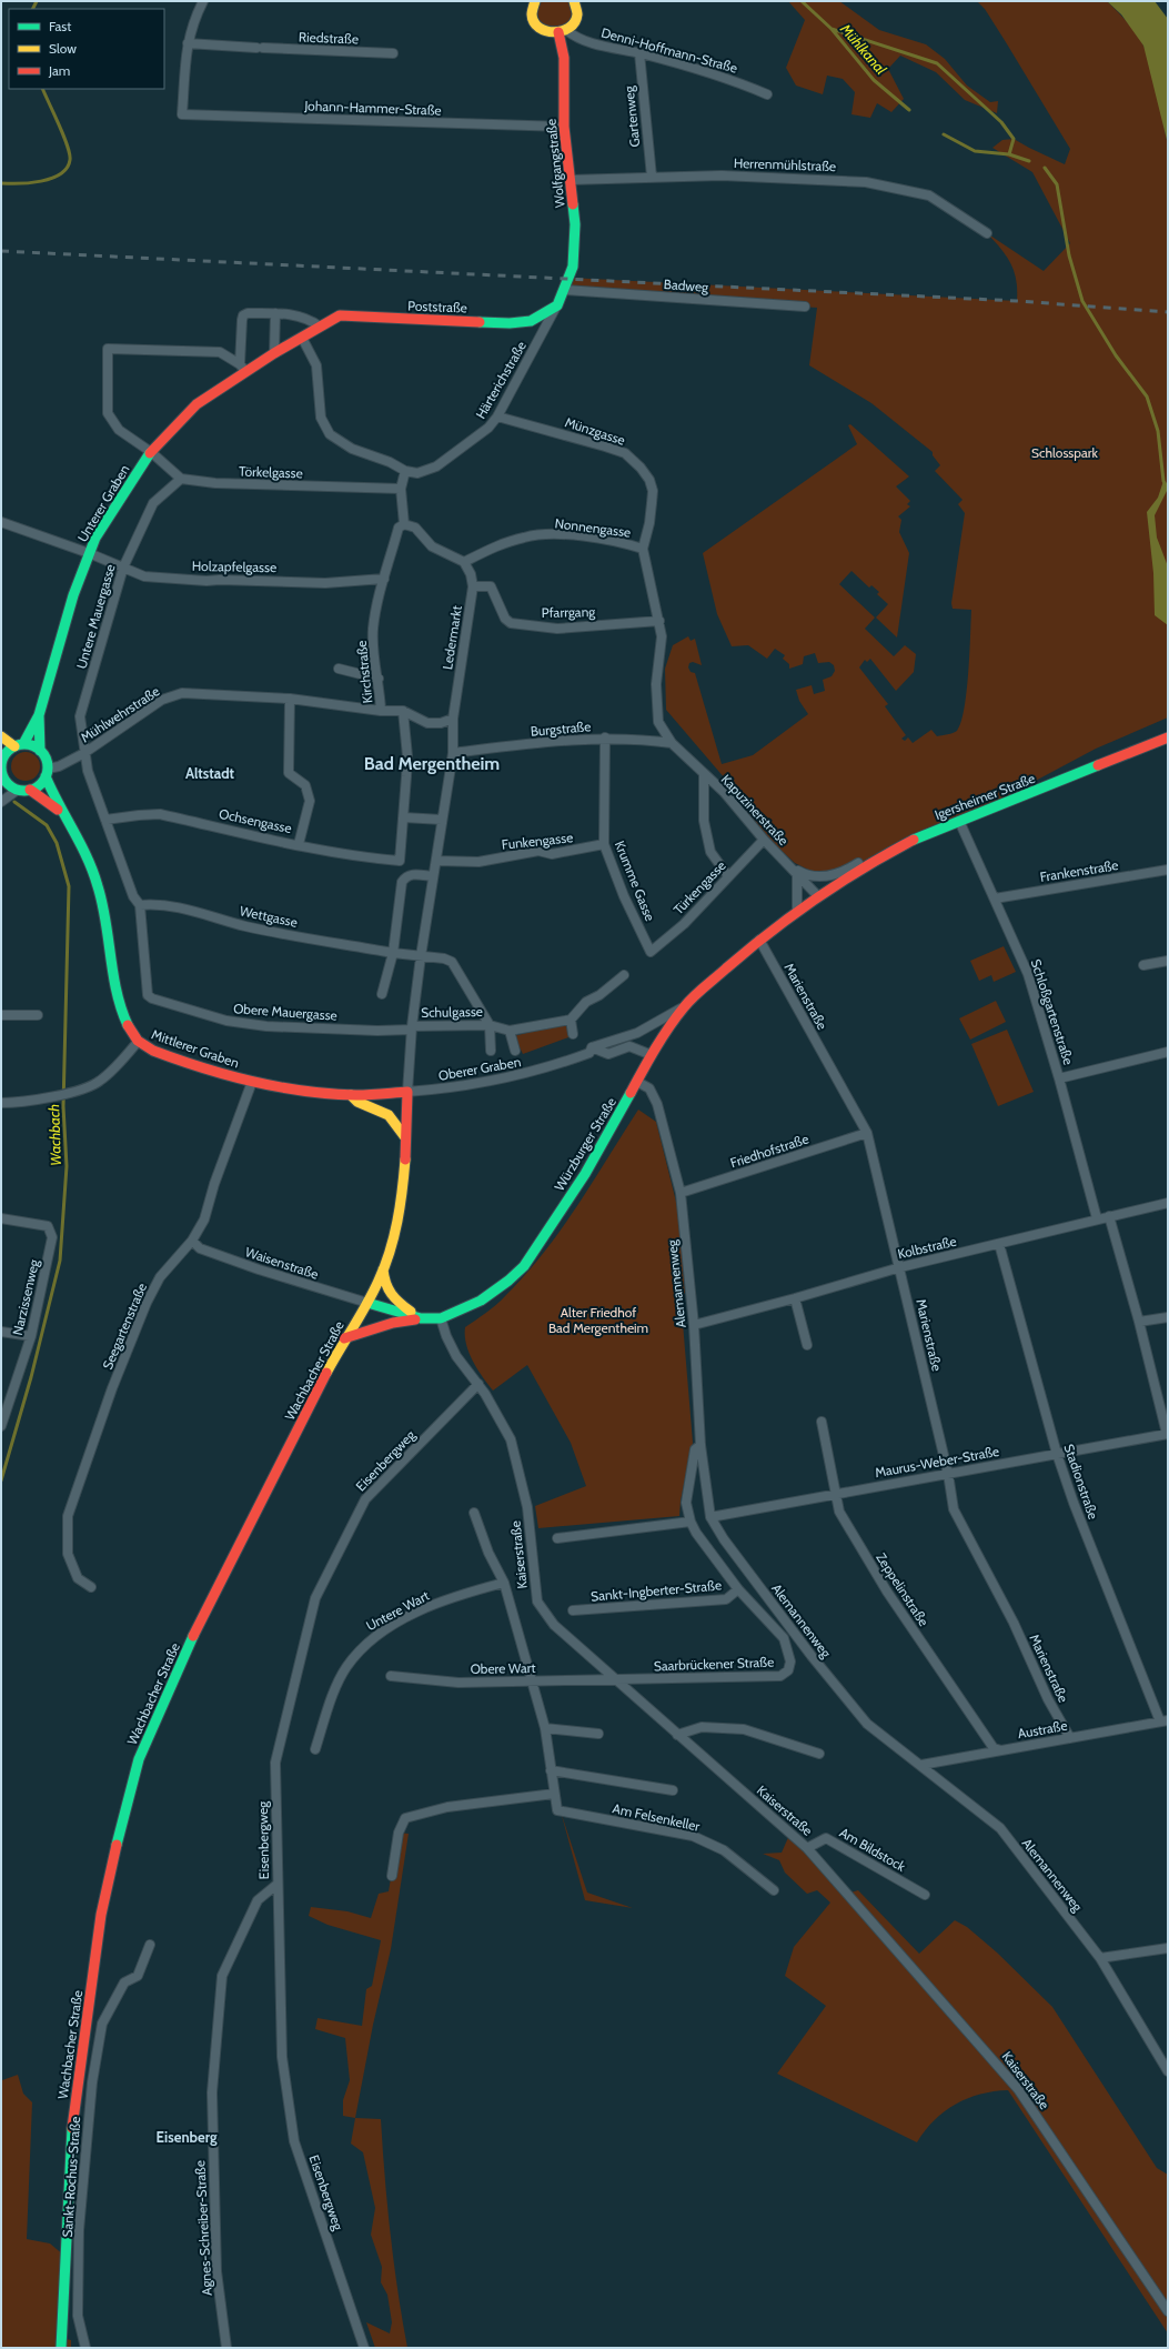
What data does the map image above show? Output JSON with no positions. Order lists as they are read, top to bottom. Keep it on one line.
{"streets":{"street":["Riedstraße","Denni-Hoffmann-Straße","Johann-Hammer-Straße","Gartenweg","Wolfgangstraße","Herrenmühlstraße","Badweg","Poststraße","Härterichstraße","Münzgasse","Törkelgasse","Unterer Graben","Nonnengasse","Holzapfelgasse","Pfarrgang","Untere Mauergasse","Ledermarkt","Kirchstraße","Mühlwehrstraße","Burgstraße","Igersheimer Straße","Kapuzinerstraße","Ochsengasse","Funkengasse","Frankenstraße","Krumme Gasse","Türkengasse","Wettgasse","Marienstraße","Obere Mauergasse","Schulgasse","Schloßgartenstraße","Mittlerer Graben","Oberer Graben","Würzburger Straße","Friedhofstraße","Kolbstraße","Waisenstraße","Alemannenweg","Narzissenweg","Seegartenstraße","Wachbacher Straße","Eisenbergweg","Maurus-Weber-Straße","Stadionstraße","Kaiserstraße","Zeppelinstraße","Sankt-Ingberter-Straße","Untere Wart","Saarbrückener Straße","Obere Wart","Austraße","Am Felsenkeller","Am Bildstock","Sankt-Rochus-Straße","Agnes-Schreiber-Straße"]},"crossings":[["Riedstraße","Johann-Hammer-Straße"],["Denni-Hoffmann-Straße","Gartenweg"],["Denni-Hoffmann-Straße","Wolfgangstraße"],["Johann-Hammer-Straße","Wolfgangstraße"],["Gartenweg","Herrenmühlstraße"],["Wolfgangstraße","Herrenmühlstraße"],["Wolfgangstraße","Badweg"],["Poststraße","Härterichstraße"],["Poststraße","Unterer Graben"],["Härterichstraße","Münzgasse"],["Münzgasse","Nonnengasse"],["Törkelgasse","Untere Mauergasse"],["Unterer Graben","Holzapfelgasse"],["Unterer Graben","Mühlwehrstraße"],["Unterer Graben","Mittlerer Graben"],["Nonnengasse","Ledermarkt"],["Holzapfelgasse","Untere Mauergasse"],["Holzapfelgasse","Kirchstraße"],["Pfarrgang","Ledermarkt"],["Pfarrgang","Kapuzinerstraße"],["Untere Mauergasse","Mühlwehrstraße"],["Untere Mauergasse","Obere Mauergasse"],["Ledermarkt","Mühlwehrstraße"],["Ledermarkt","Burgstraße"],["Ledermarkt","Funkengasse"],["Kirchstraße","Mühlwehrstraße"],["Mühlwehrstraße","Obere Mauergasse"],["Mühlwehrstraße","Mittlerer Graben"],["Burgstraße","Kapuzinerstraße"],["Burgstraße","Krumme Gasse"],["Igersheimer Straße","Kapuzinerstraße"],["Igersheimer Straße","Schloßgartenstraße"],["Igersheimer Straße","Würzburger Straße"],["Kapuzinerstraße","Türkengasse"],["Kapuzinerstraße","Würzburger Straße"],["Ochsengasse","Obere Mauergasse"],["Funkengasse","Krumme Gasse"],["Frankenstraße","Schloßgartenstraße"],["Krumme Gasse","Türkengasse"],["Wettgasse","Obere Mauergasse"],["Wettgasse","Schulgasse"],["Marienstraße","Würzburger Straße"],["Marienstraße","Friedhofstraße"],["Marienstraße","Kolbstraße"],["Marienstraße","Maurus-Weber-Straße"],["Marienstraße","Austraße"],["Obere Mauergasse","Schulgasse"],["Schloßgartenstraße","Kolbstraße"],["Mittlerer Graben","Oberer Graben"],["Mittlerer Graben","Seegartenstraße"],["Mittlerer Graben","Wachbacher Straße"],["Oberer Graben","Würzburger Straße"],["Oberer Graben","Wachbacher Straße"],["Würzburger Straße","Waisenstraße"],["Würzburger Straße","Alemannenweg"],["Würzburger Straße","Wachbacher Straße"],["Würzburger Straße","Kaiserstraße"],["Friedhofstraße","Alemannenweg"],["Kolbstraße","Alemannenweg"],["Kolbstraße","Stadionstraße"],["Waisenstraße","Seegartenstraße"],["Waisenstraße","Wachbacher Straße"],["Alemannenweg","Maurus-Weber-Straße"],["Alemannenweg","Saarbrückener Straße"],["Alemannenweg","Austraße"],["Eisenbergweg","Kaiserstraße"],["Eisenbergweg","Agnes-Schreiber-Straße"],["Maurus-Weber-Straße","Stadionstraße"],["Maurus-Weber-Straße","Zeppelinstraße"],["Stadionstraße","Austraße"],["Kaiserstraße","Saarbrückener Straße"],["Kaiserstraße","Obere Wart"],["Kaiserstraße","Am Bildstock"],["Zeppelinstraße","Austraße"],["Sankt-Ingberter-Straße","Saarbrückener Straße"],["Saarbrückener Straße","Obere Wart"],["Obere Wart","Am Felsenkeller"]],"districts":["Bad Mergentheim","Altstadt","Eisenberg"],"water":["Mühlkanal","Wachbach"],"parks":["Schlosspark","Alter Friedhof Bad Mergentheim"],"legend":["Fast","Slow","Jam"]}
